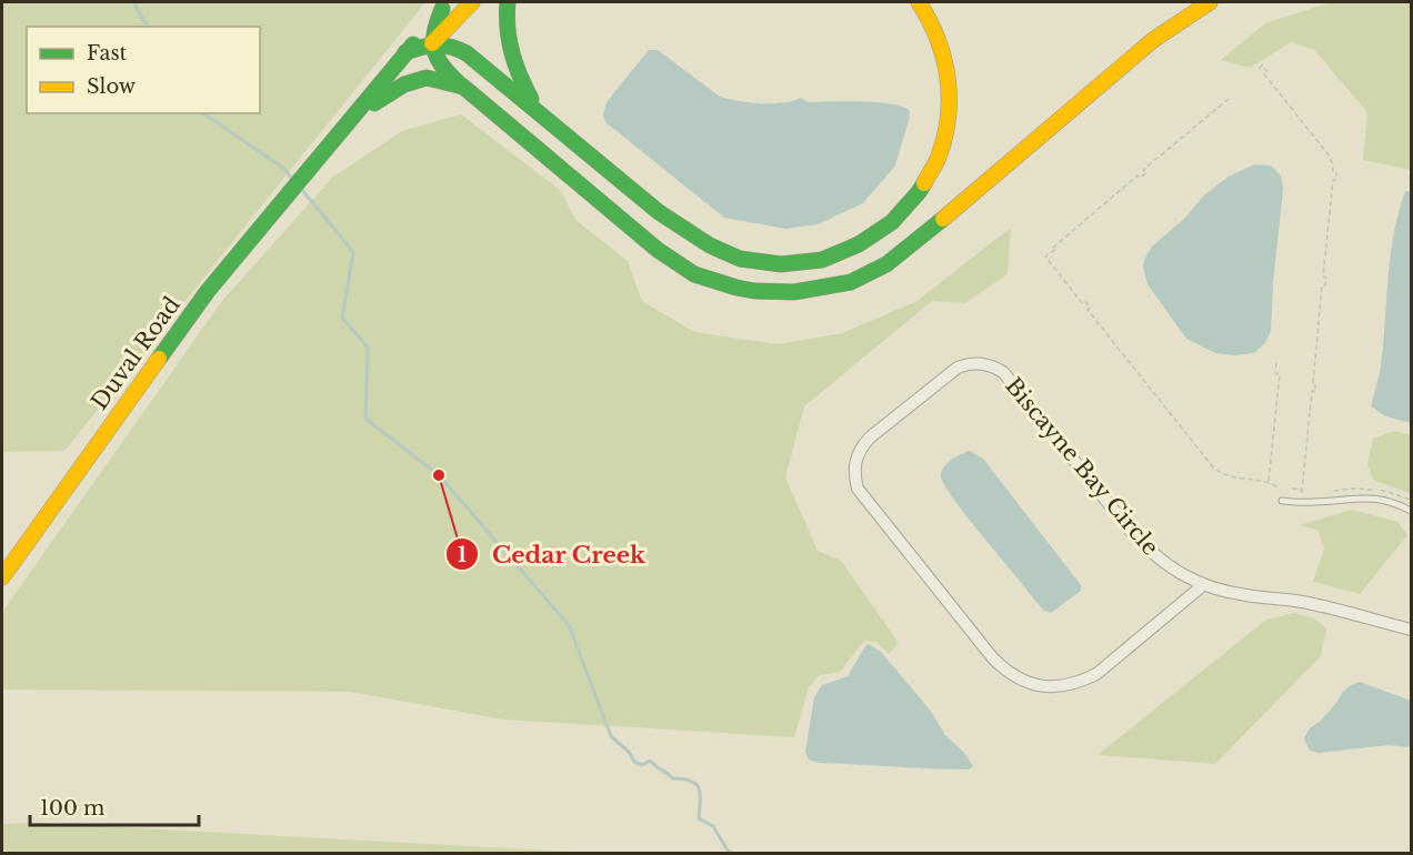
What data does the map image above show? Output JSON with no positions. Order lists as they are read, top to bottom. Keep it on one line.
{"streets":{"main road":["Duval Road"],"street":["Biscayne Bay Circle"]},"places":["Cedar Creek"],"legend":["Fast","Slow"],"scale_bar":"100 m"}
